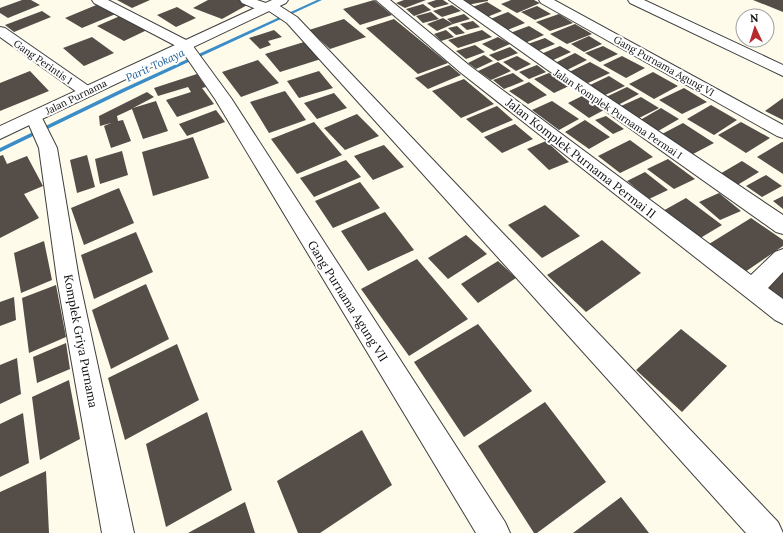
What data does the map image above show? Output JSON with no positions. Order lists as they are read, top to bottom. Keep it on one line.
{"streets":{"street":["Gang Perintis 1","Gang Purnama Agung VI","Jalan Purnama","Jalan Komplek Purnama Permai I","Jalan Komplek Purnama Permai II","Gang Purnama Agung VII","Komplek Griya Purnama"]},"crossings":[["Gang Perintis 1","Jalan Purnama"],["Jalan Purnama","Gang Purnama Agung VII"],["Jalan Purnama","Komplek Griya Purnama"]],"water":["Parit Tokaya"],"north":"top"}
